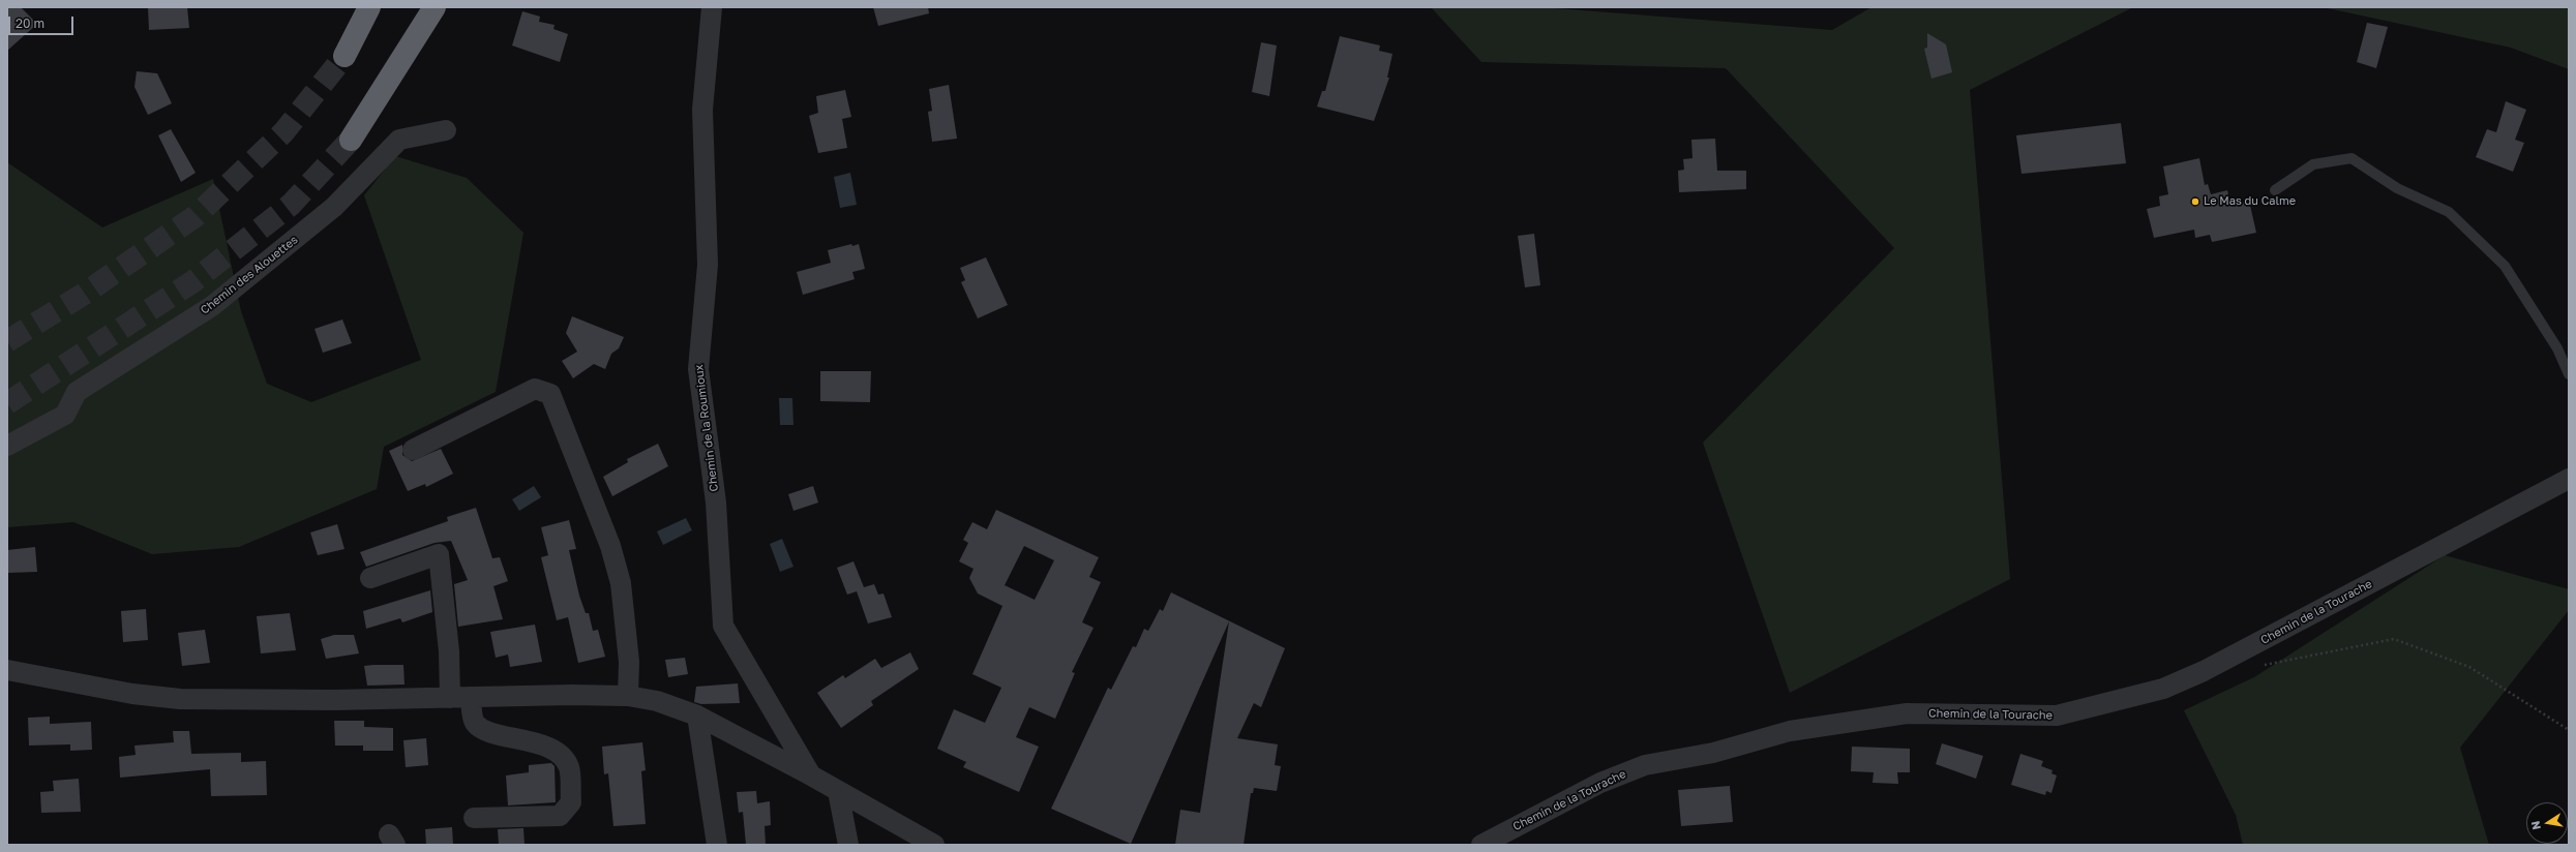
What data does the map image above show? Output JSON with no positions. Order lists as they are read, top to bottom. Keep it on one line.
{"streets":{"street":["Chemin des Alouettes","Chemin de la Roumioux","Chemin de la Tourache"]},"places":["Le Mas du Calme"],"scale_bar":"20 m","north":"left"}
